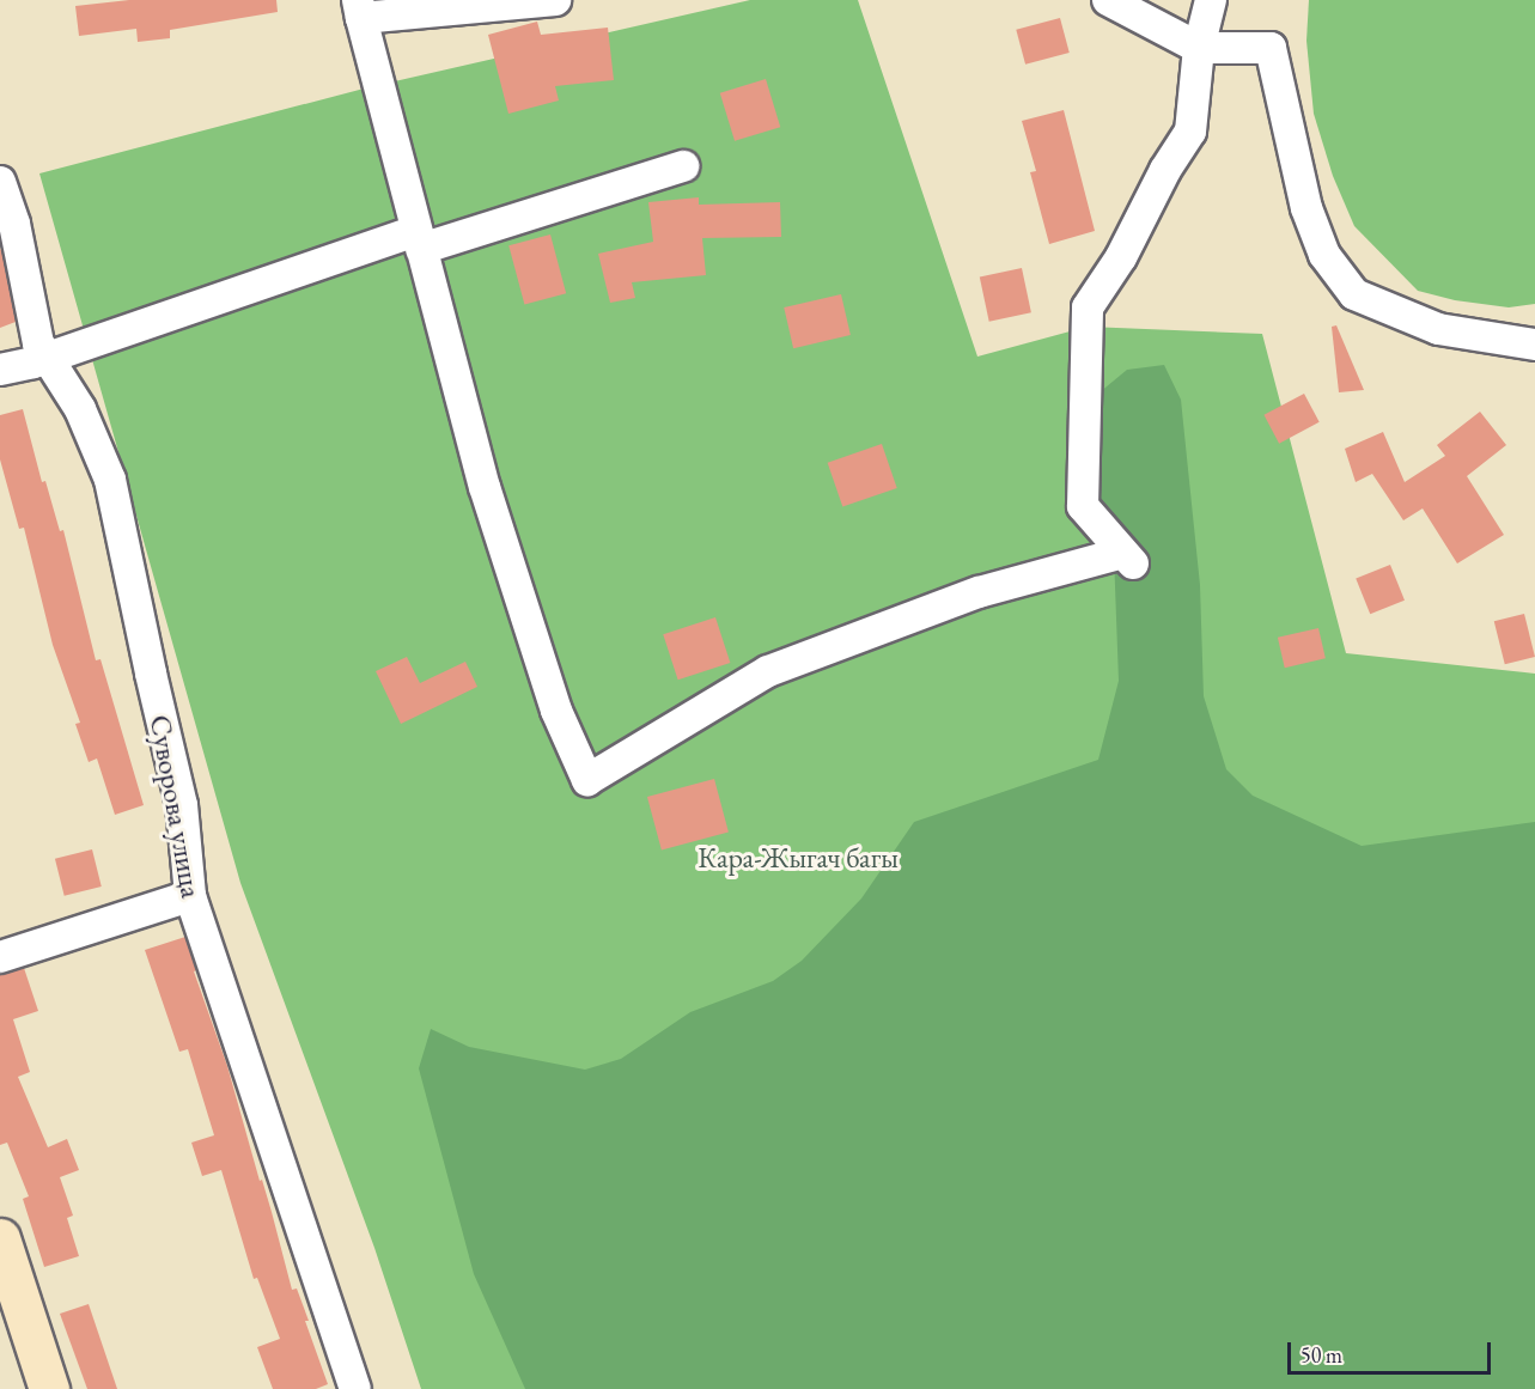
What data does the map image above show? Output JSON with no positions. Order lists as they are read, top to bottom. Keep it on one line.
{"streets":{"street":["Суворова улица"]},"parks":["Кара-Жыгач багы"],"scale_bar":"50 m"}
